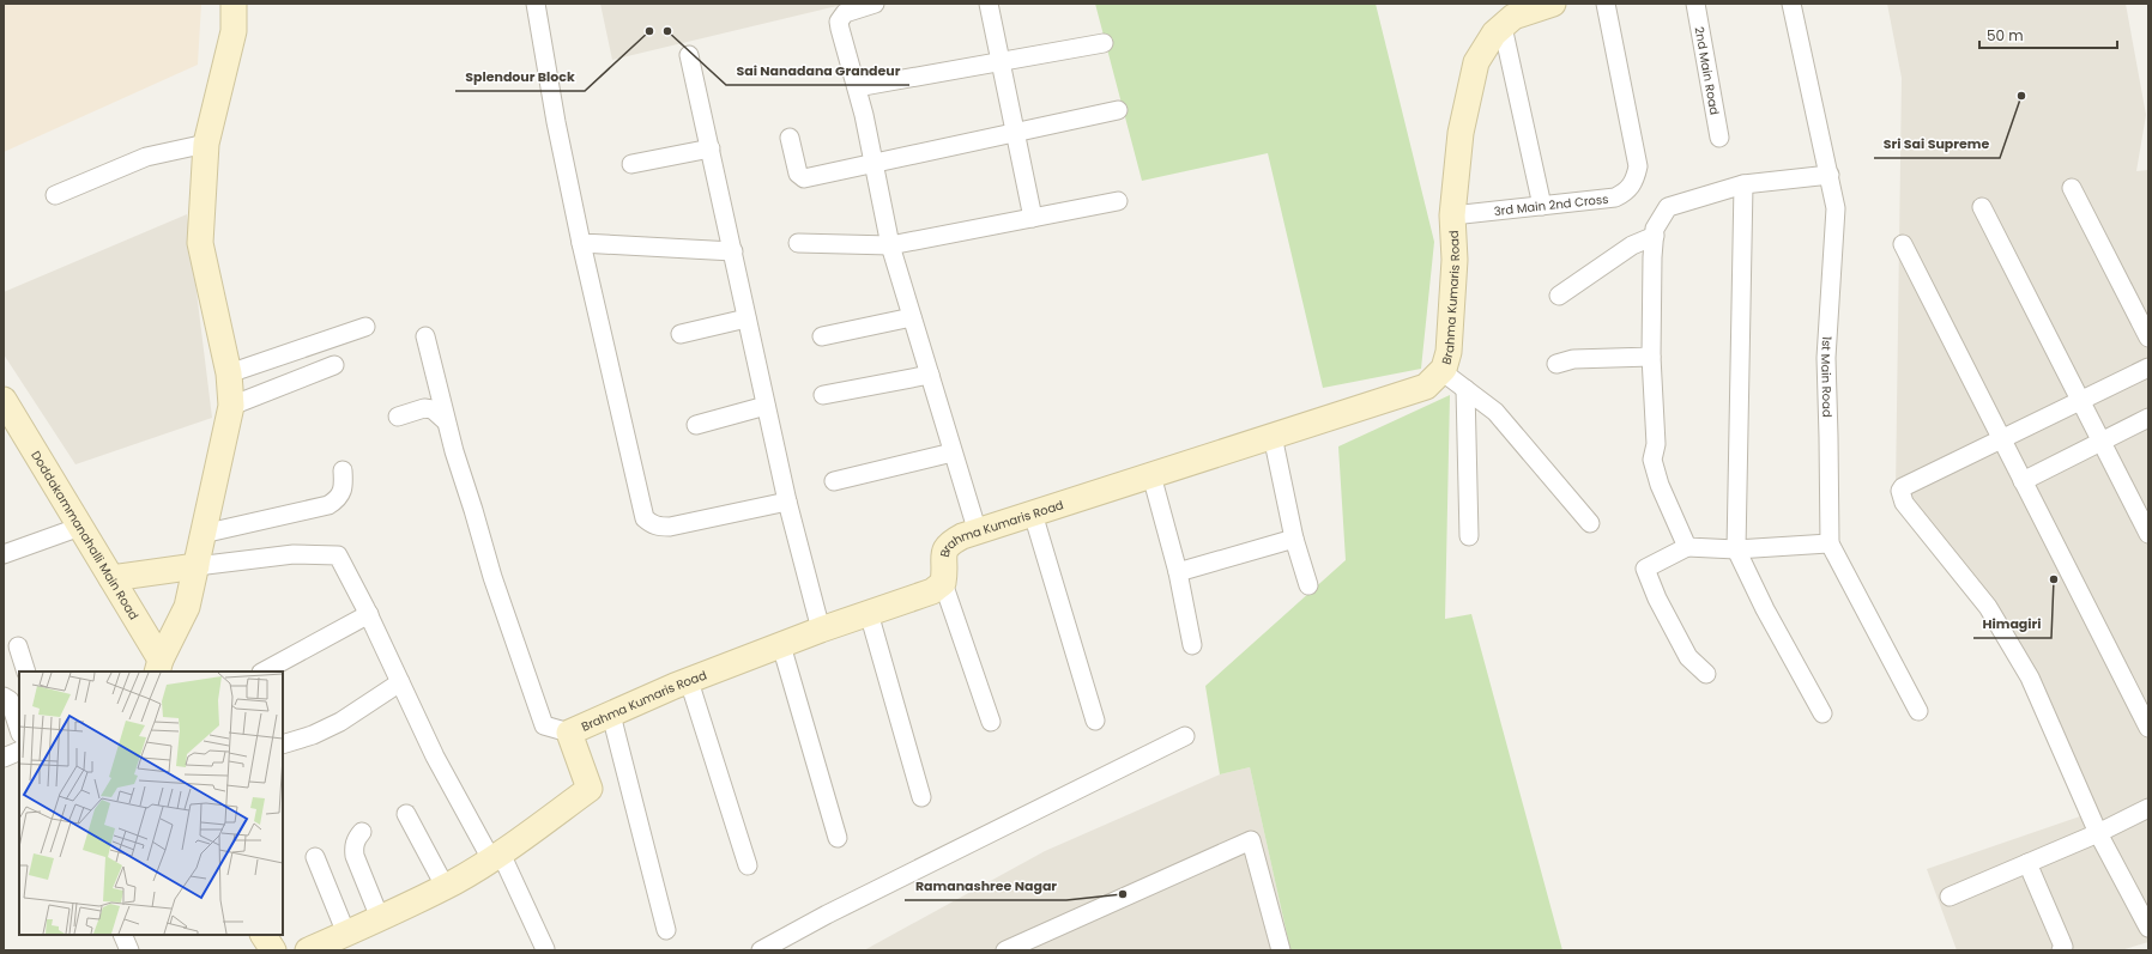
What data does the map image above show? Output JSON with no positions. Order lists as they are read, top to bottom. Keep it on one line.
{"streets":{"street":["2nd Main Road","3rd Main 2nd Cross","Brahma Kumaris Road","1st Main Road","Doddakammanahalli Main Road"]},"crossings":[["3rd Main 2nd Cross","Brahma Kumaris Road"]],"places":["Splendour Block","Sai Nanadana Grandeur","Sri Sai Supreme","Himagiri","Ramanashree Nagar"],"scale_bar":"50 m"}
